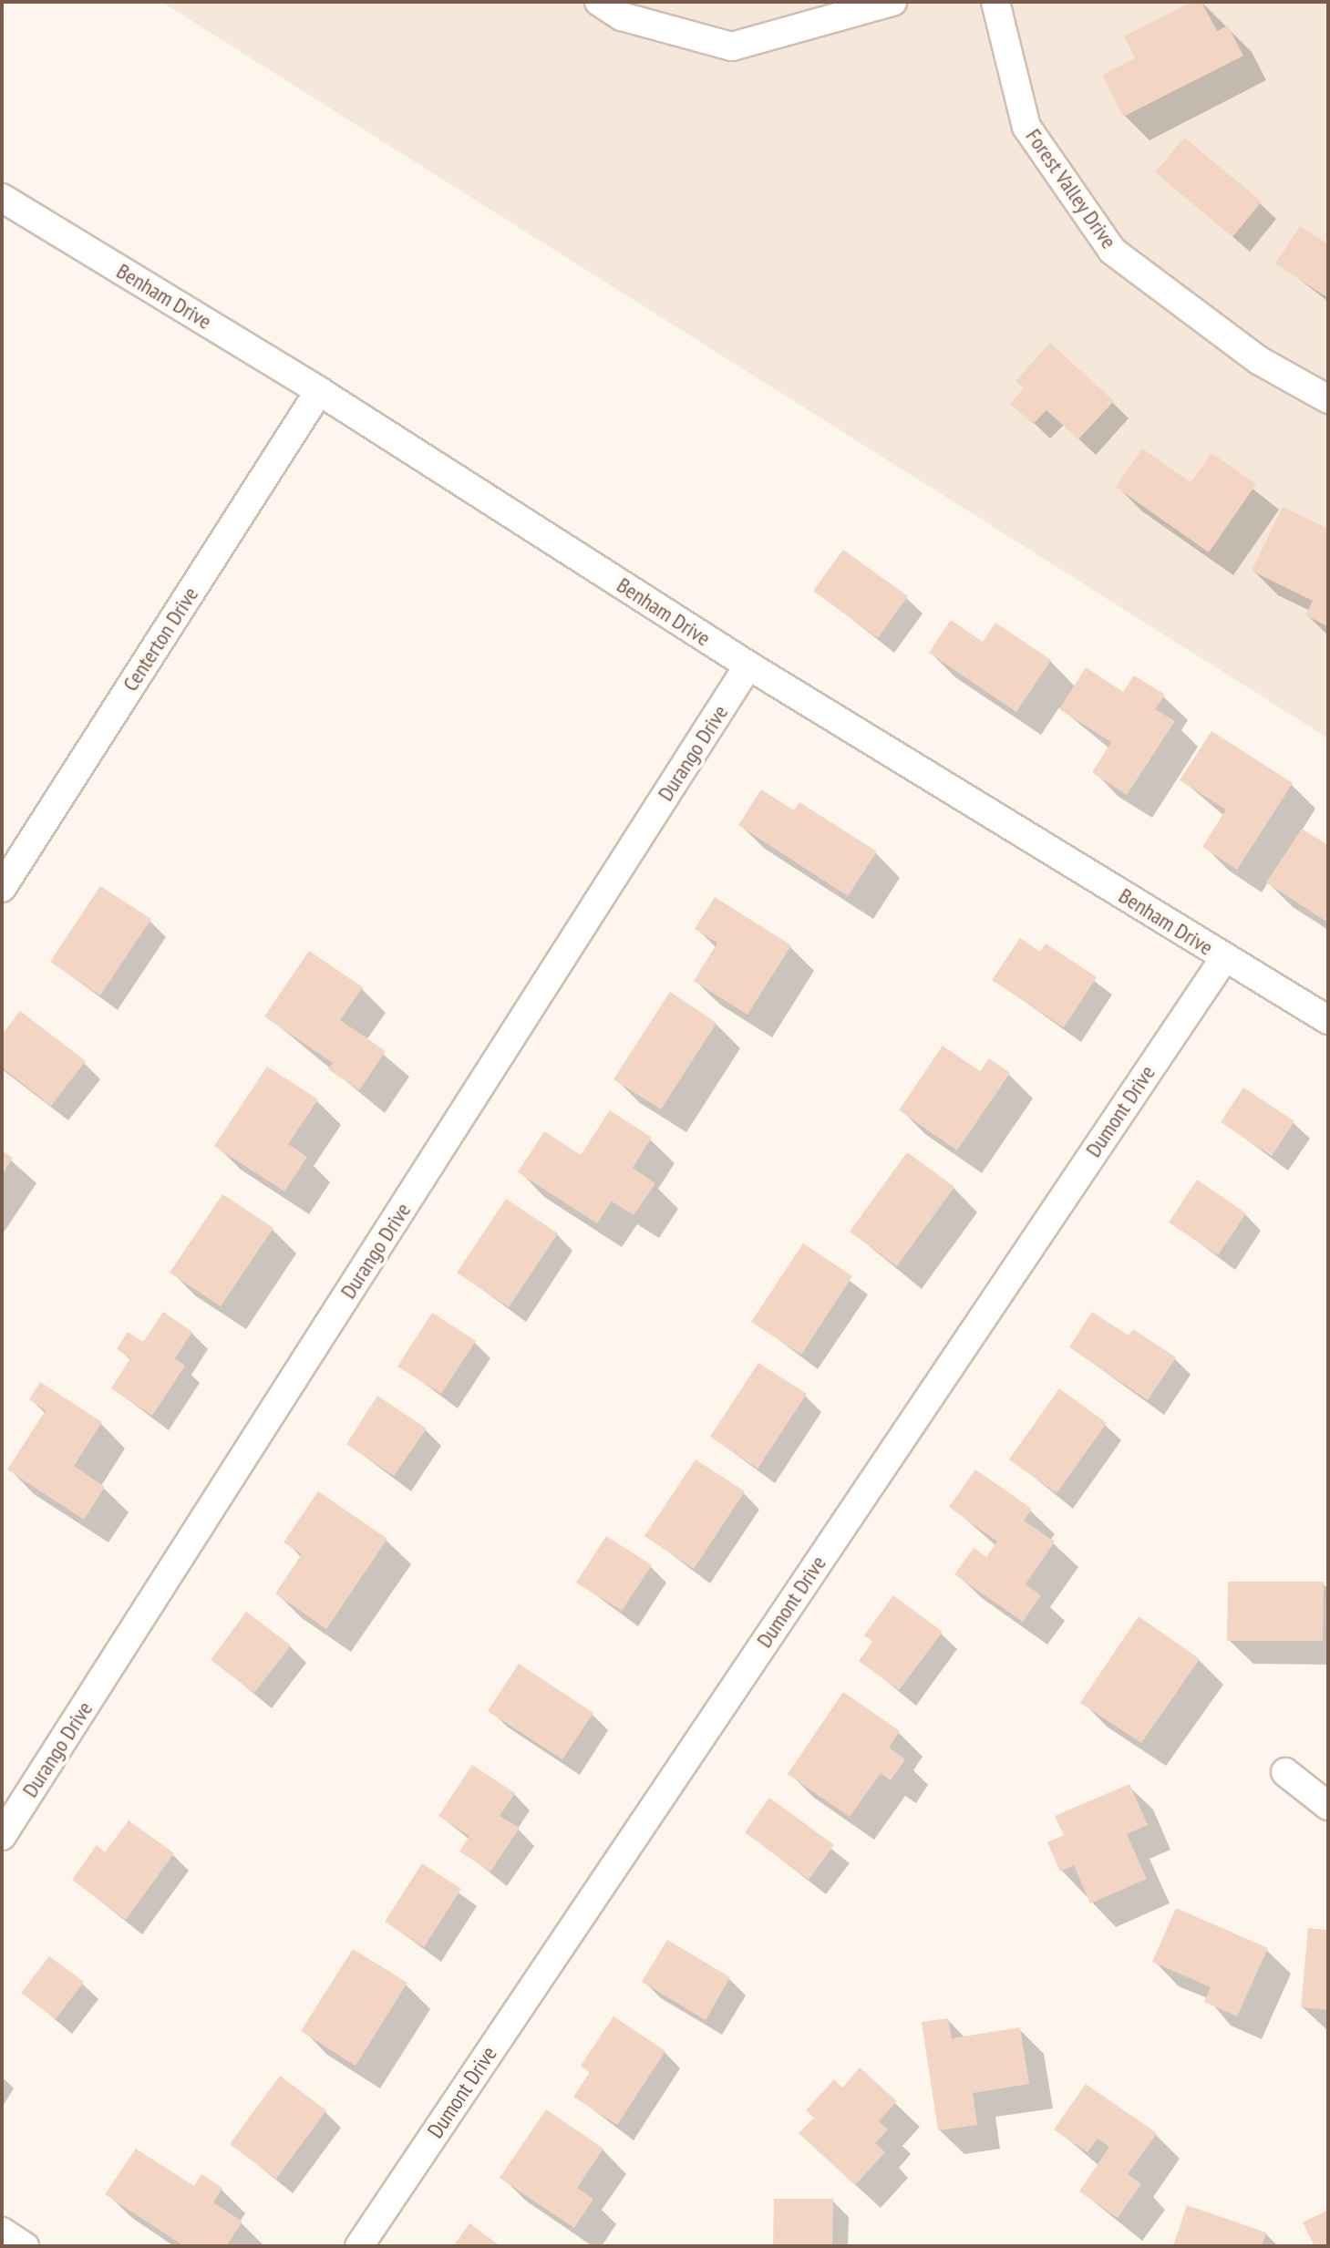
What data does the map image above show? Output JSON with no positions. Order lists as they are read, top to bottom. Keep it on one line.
{"streets":{"street":["Forest Valley Drive","Benham Drive","Centerton Drive","Durango Drive","Dumont Drive"]},"crossings":[["Benham Drive","Centerton Drive"],["Benham Drive","Durango Drive"],["Benham Drive","Dumont Drive"]]}
